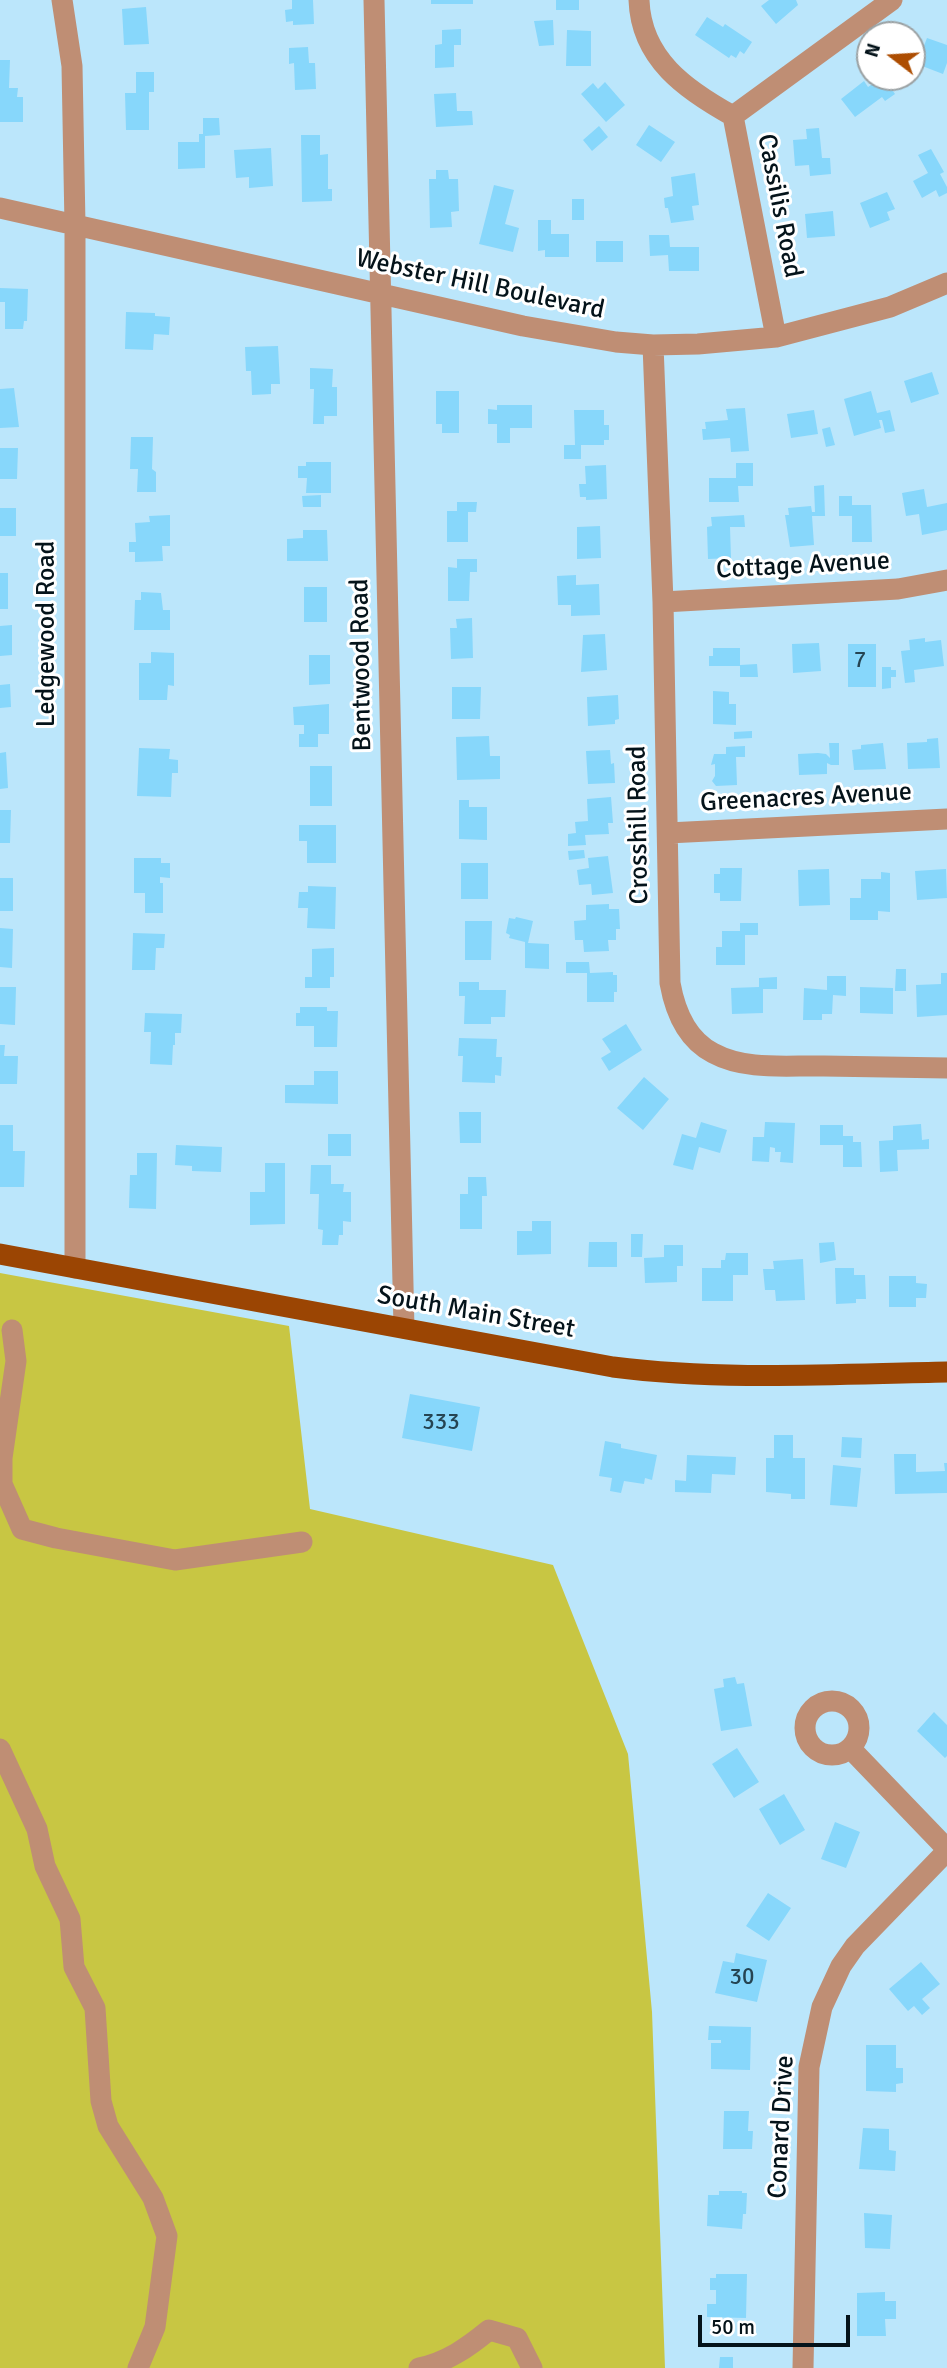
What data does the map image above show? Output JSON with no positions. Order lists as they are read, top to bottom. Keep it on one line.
{"streets":{"main road":["South Main Street"],"street":["Cassilis Road","Webster Hill Boulevard","Cottage Avenue","Ledgewood Road","Bentwood Road","Greenacres Avenue","Crosshill Road","Conard Drive"]},"crossings":[["Cassilis Road","Webster Hill Boulevard"],["Webster Hill Boulevard","Ledgewood Road"],["Webster Hill Boulevard","Bentwood Road"],["Webster Hill Boulevard","Crosshill Road"],["Cottage Avenue","Crosshill Road"],["Ledgewood Road","South Main Street"],["Bentwood Road","South Main Street"],["Greenacres Avenue","Crosshill Road"]],"house_numbers":["7","333","30"],"scale_bar":"50 m","north":"left"}
